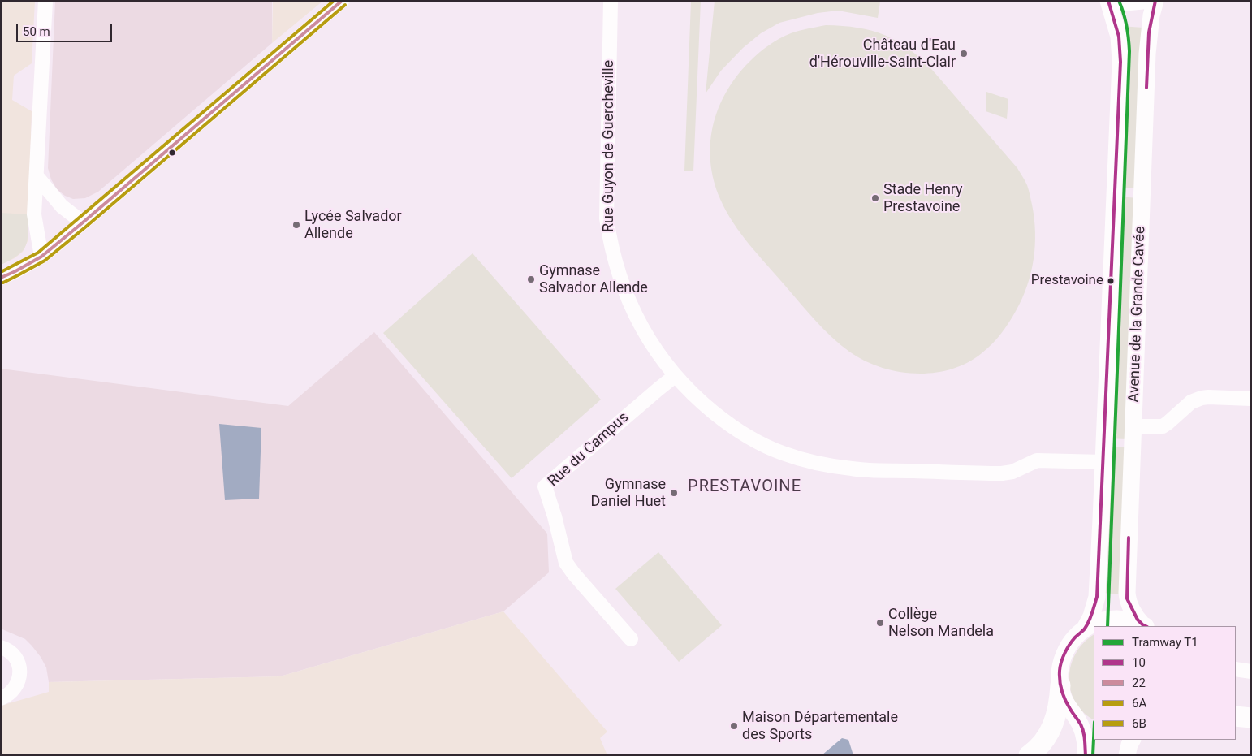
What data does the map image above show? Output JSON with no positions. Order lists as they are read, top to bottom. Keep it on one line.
{"streets":{"main road":["Avenue de la Grande Cavée"],"street":["Rue Guyon de Guercheville","Rue du Campus"]},"crossings":[["Rue Guyon de Guercheville","Rue du Campus"]],"districts":["PRESTAVOINE"],"places":["Château d'Eau d'Hérouville-Saint-Clair","Stade Henry Prestavoine","Lycée Salvador Allende","Gymnase Salvador Allende","Prestavoine","Gymnase Daniel Huet","Collège Nelson Mandela","Maison Départementale des Sports"],"lines":["tram line T1","transit line 10","transit line 22","transit line 6B","transit line 6A"],"legend":["Tramway T1","10","22","6A","6B"],"scale_bar":"50 m"}
